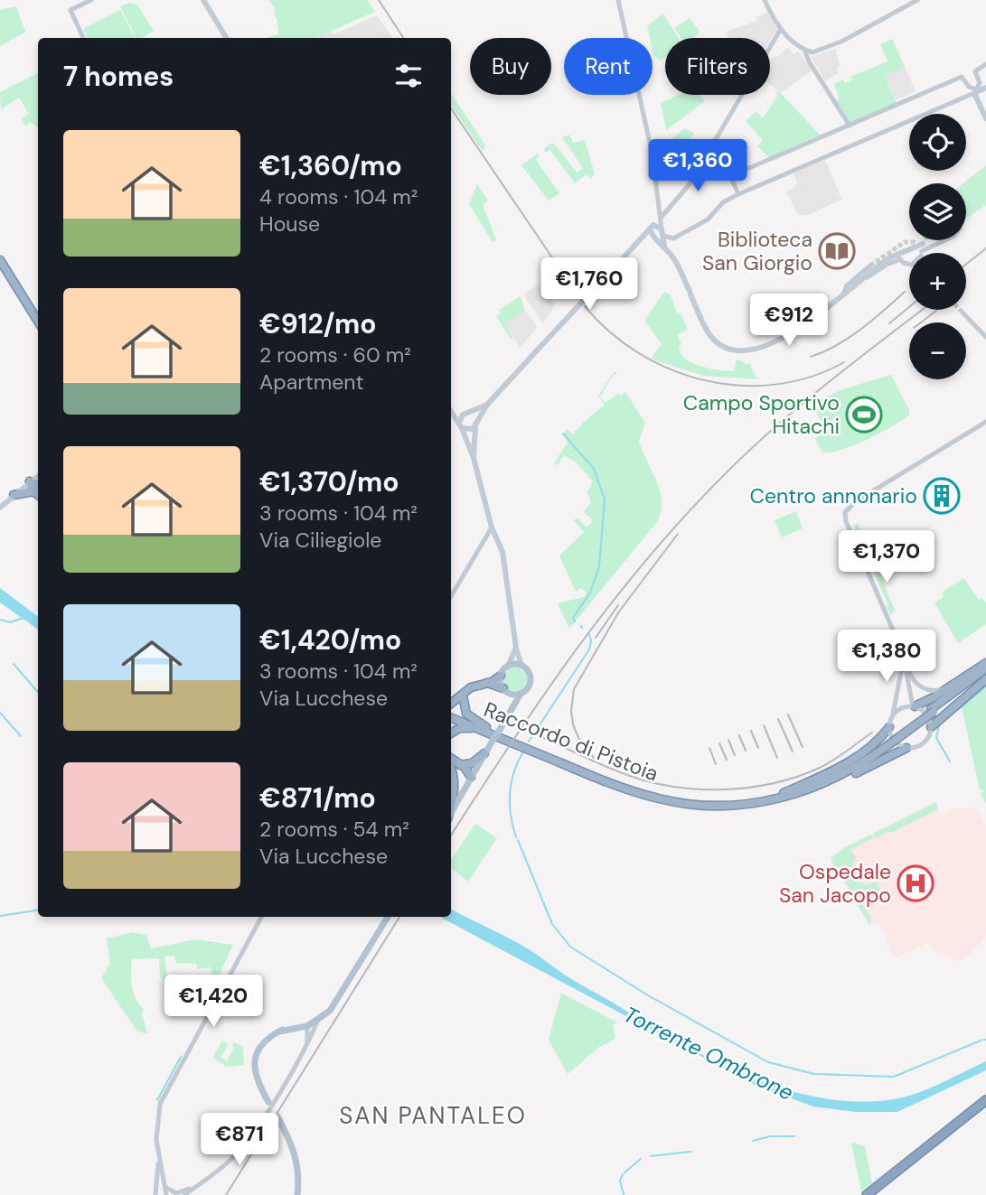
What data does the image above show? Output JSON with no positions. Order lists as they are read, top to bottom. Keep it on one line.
{"streets":{"highway":["Raccordo di Pistoia"]},"districts":["SAN PANTALEO"],"water":["Torrente Ombrone"],"places":{"library":["Biblioteca San Giorgio"],"sports":["Campo Sportivo Hitachi"],"building":["Centro annonario"],"hospital":["Ospedale San Jacopo"]},"page":{"chip":["Buy","Rent","Filters"],"heading":"7 homes","map_buttons":["+","−"],"list":[{"name":"€1,360/mo","note":"4 rooms · 104 m² · House"},{"name":"€912/mo","note":"2 rooms · 60 m² · Apartment"},{"name":"€1,370/mo","note":"3 rooms · 104 m² · Via Ciliegiole"},{"name":"€1,420/mo","note":"3 rooms · 104 m² · Via Lucchese"},{"name":"€871/mo","note":"2 rooms · 54 m² · Via Lucchese"}],"price":["€1,360","€1,760","€912","€1,370","€1,380","€1,420","€871"]}}
